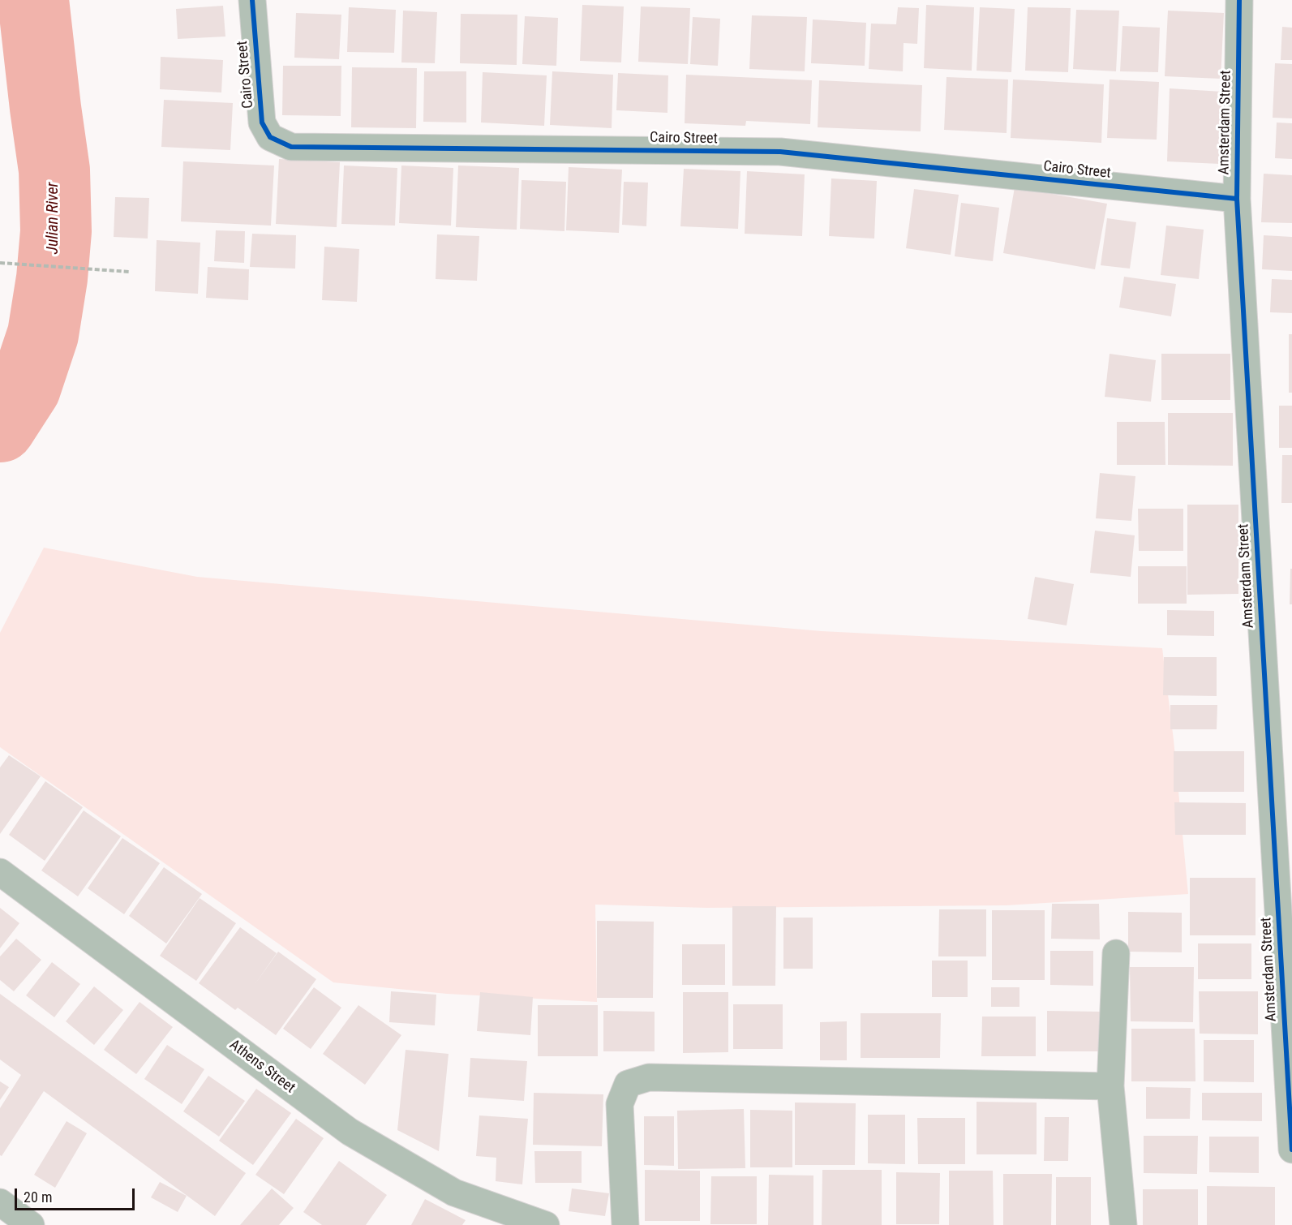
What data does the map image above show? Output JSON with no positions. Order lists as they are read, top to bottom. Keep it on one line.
{"streets":{"street":["Cairo Street","Amsterdam Street","Athens Street"]},"crossings":[["Cairo Street","Amsterdam Street"]],"water":["Julian River"],"scale_bar":"20 m"}
